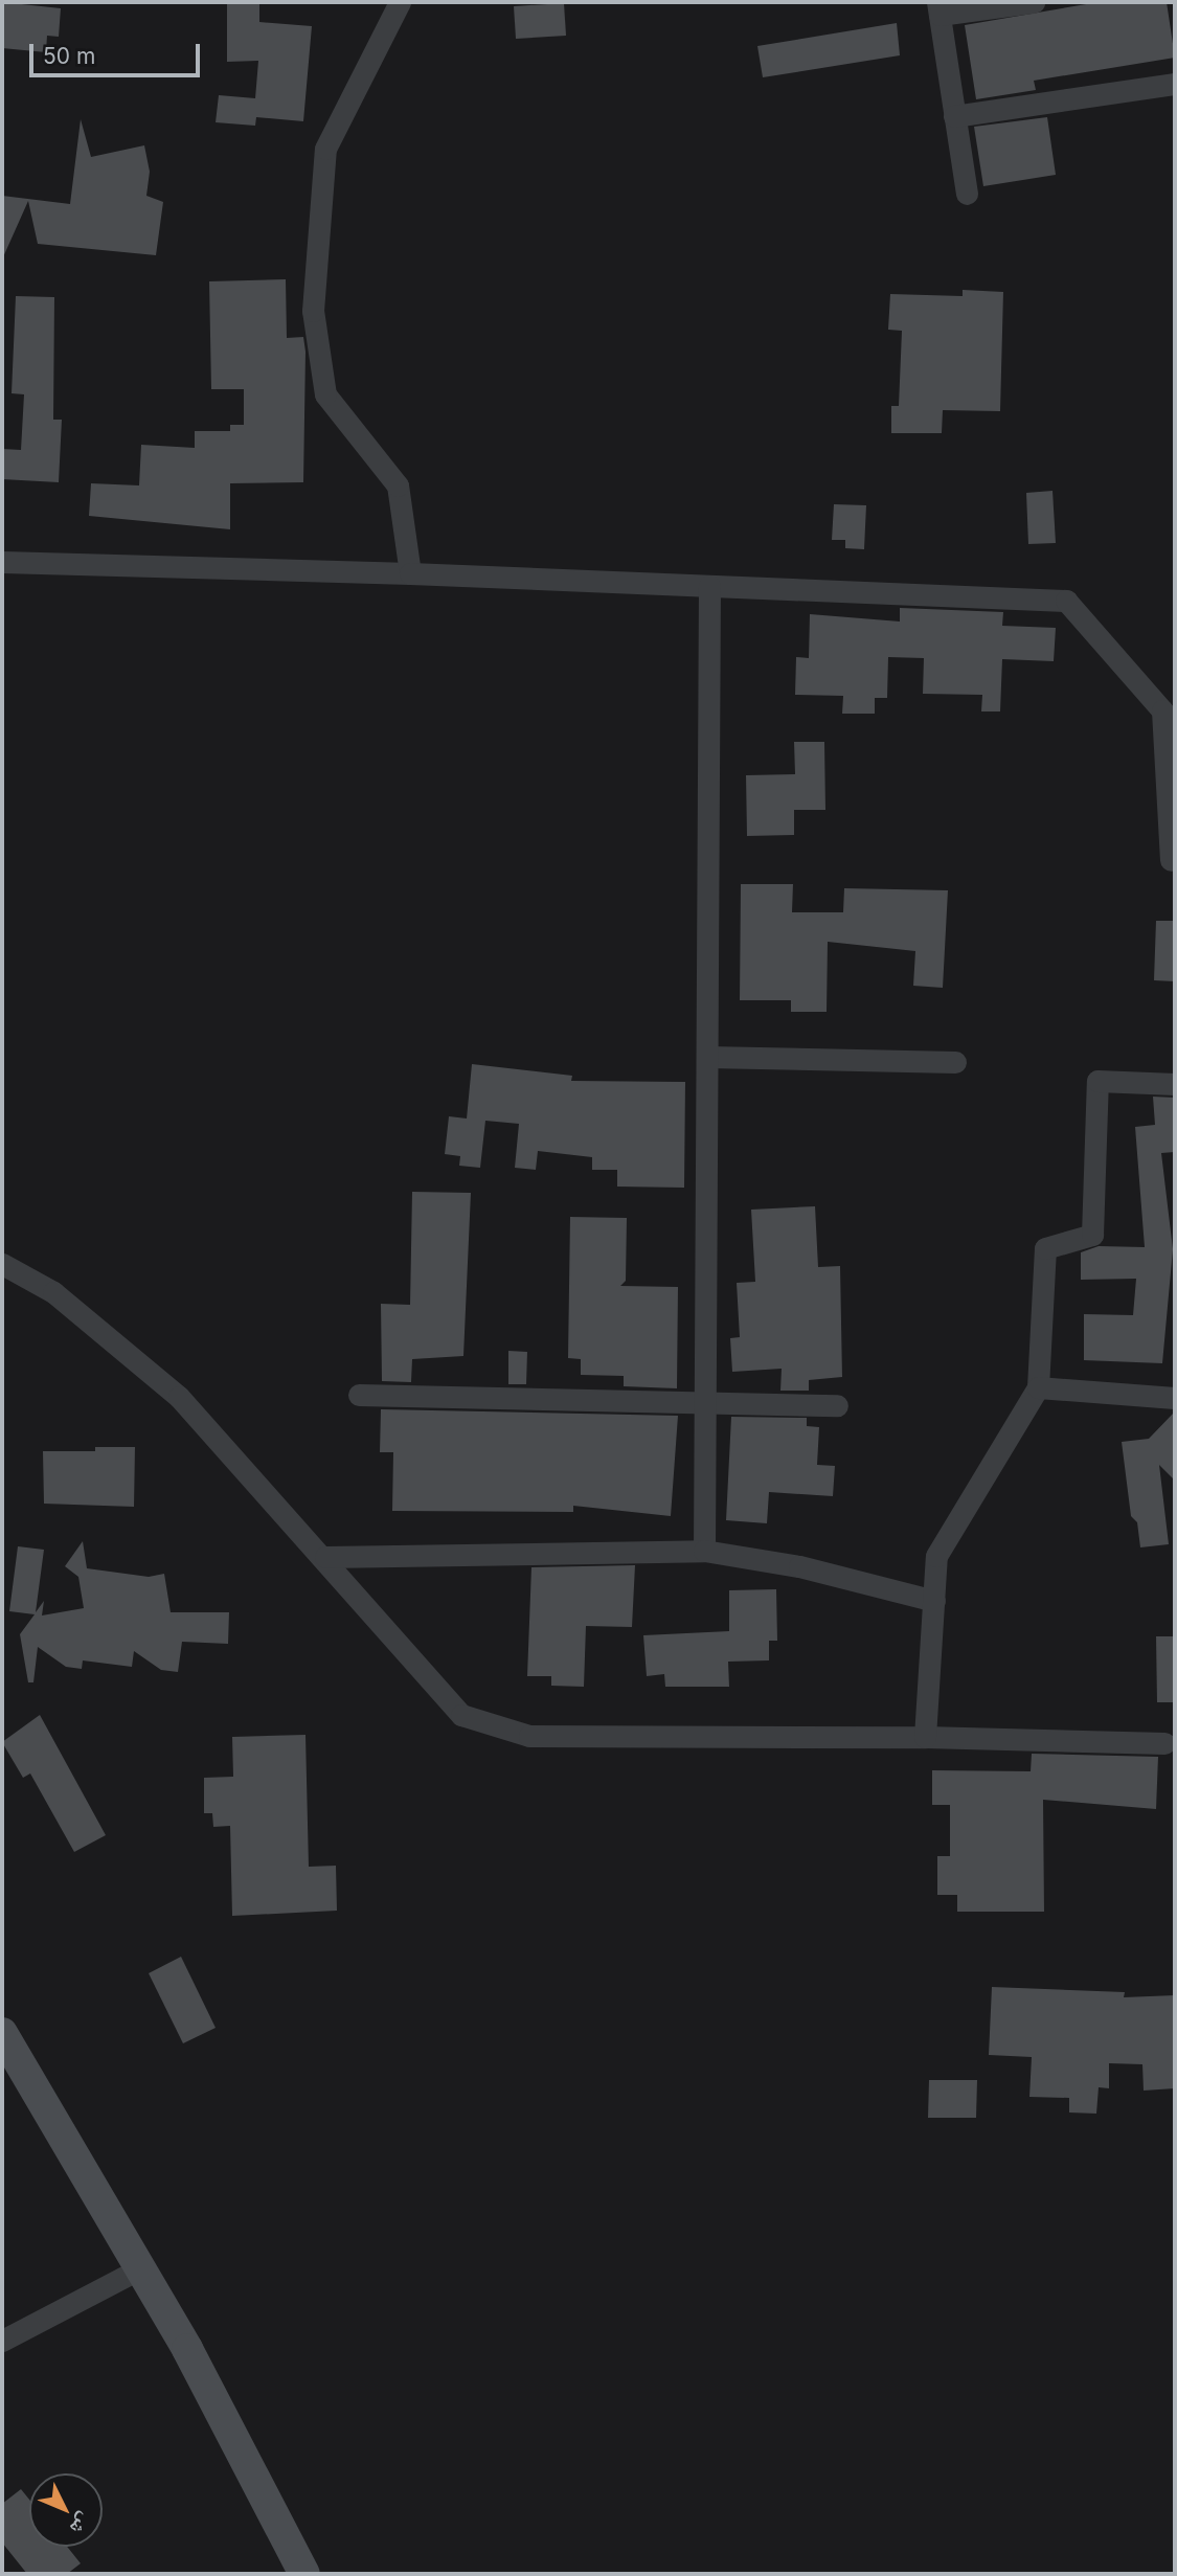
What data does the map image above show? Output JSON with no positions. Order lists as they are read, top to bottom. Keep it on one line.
{"scale_bar":"50 m","north":"bottom right"}
